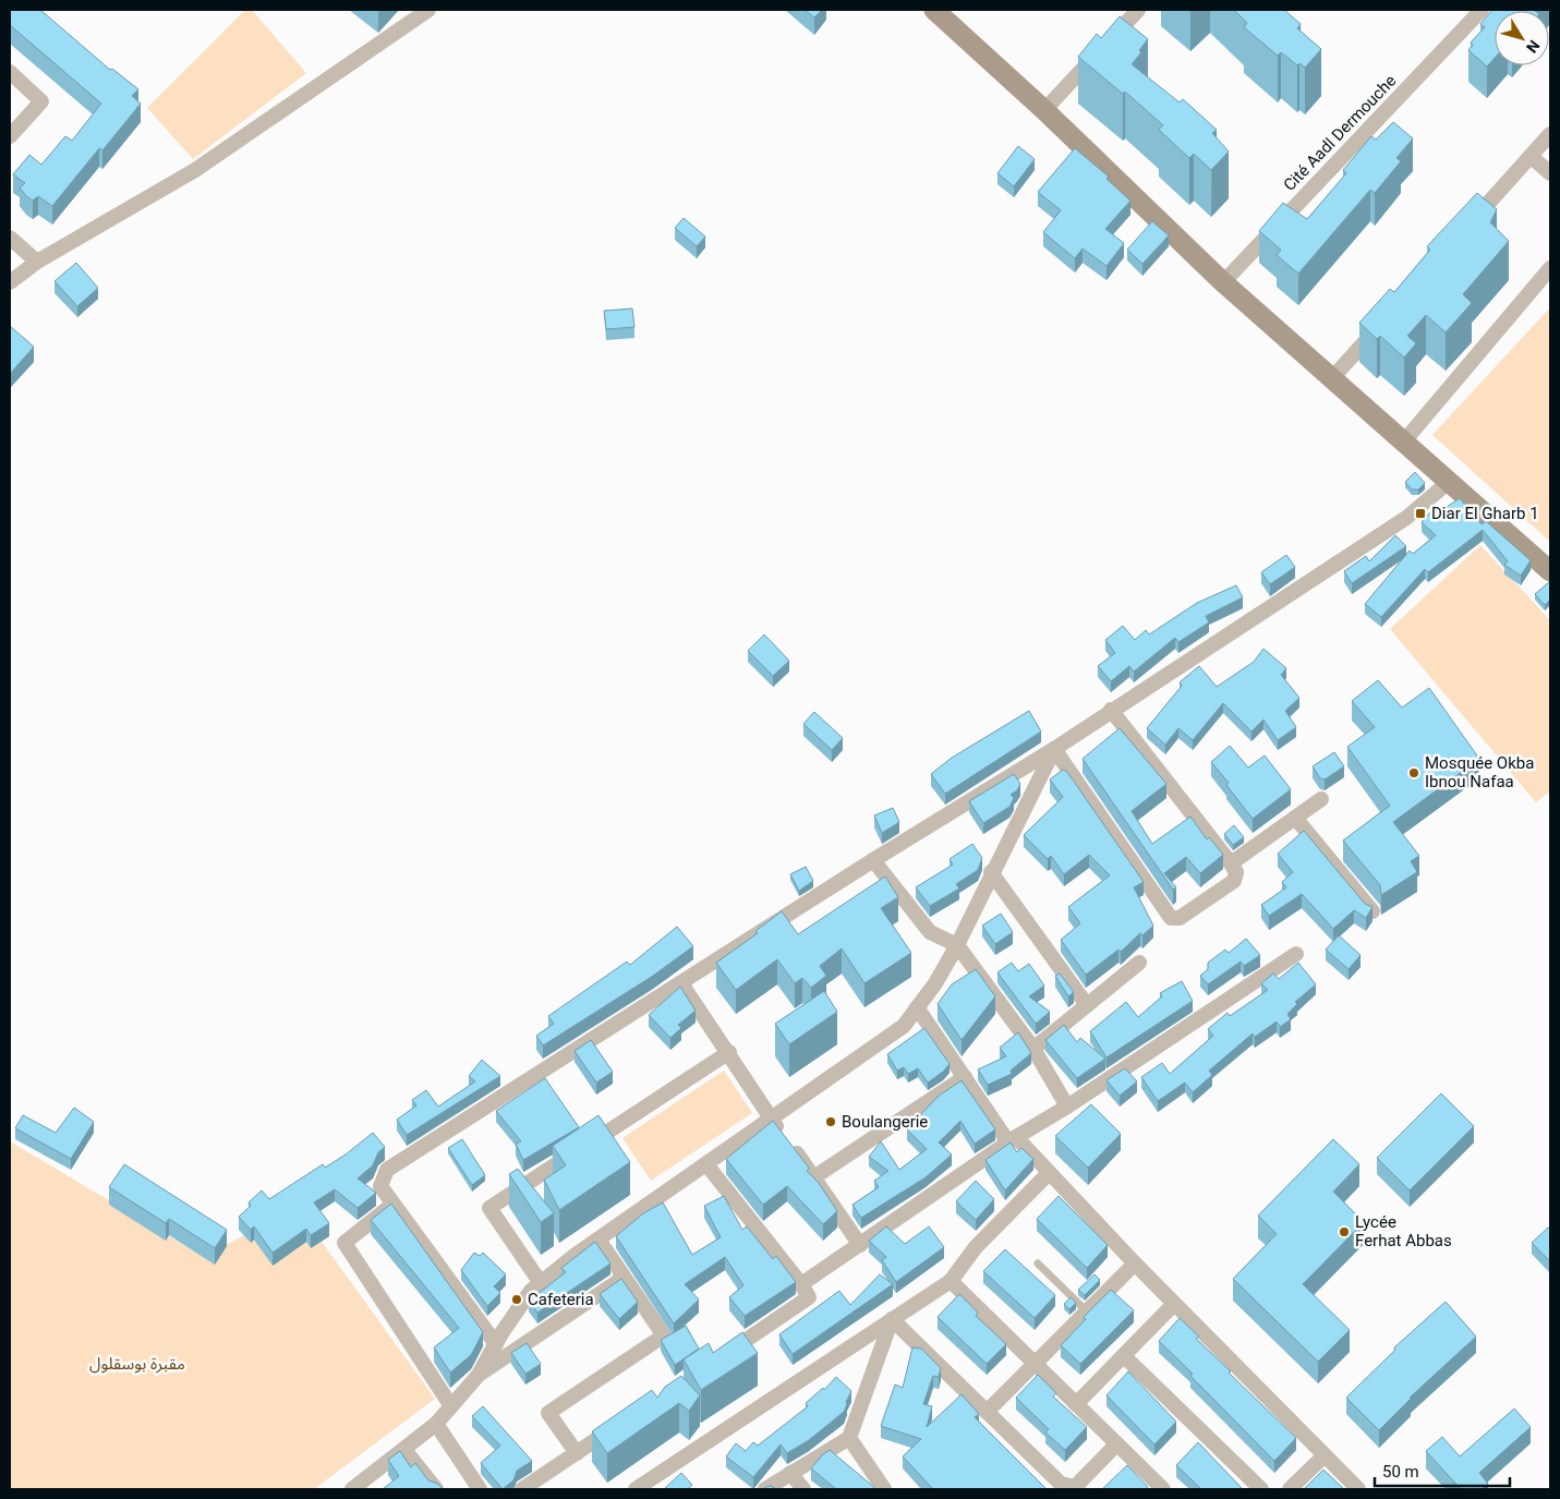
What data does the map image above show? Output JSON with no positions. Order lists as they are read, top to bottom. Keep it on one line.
{"streets":{"street":["Cité Aadl Dermouche"]},"parks":["مقبرة بوسقلول"],"places":{"transit":["Diar El Gharb 1"],"other":["Mosquée Okba Ibnou Nafaa","Boulangerie","Lycée Ferhat Abbas","Cafeteria"]},"scale_bar":"50 m","north":"bottom right"}
